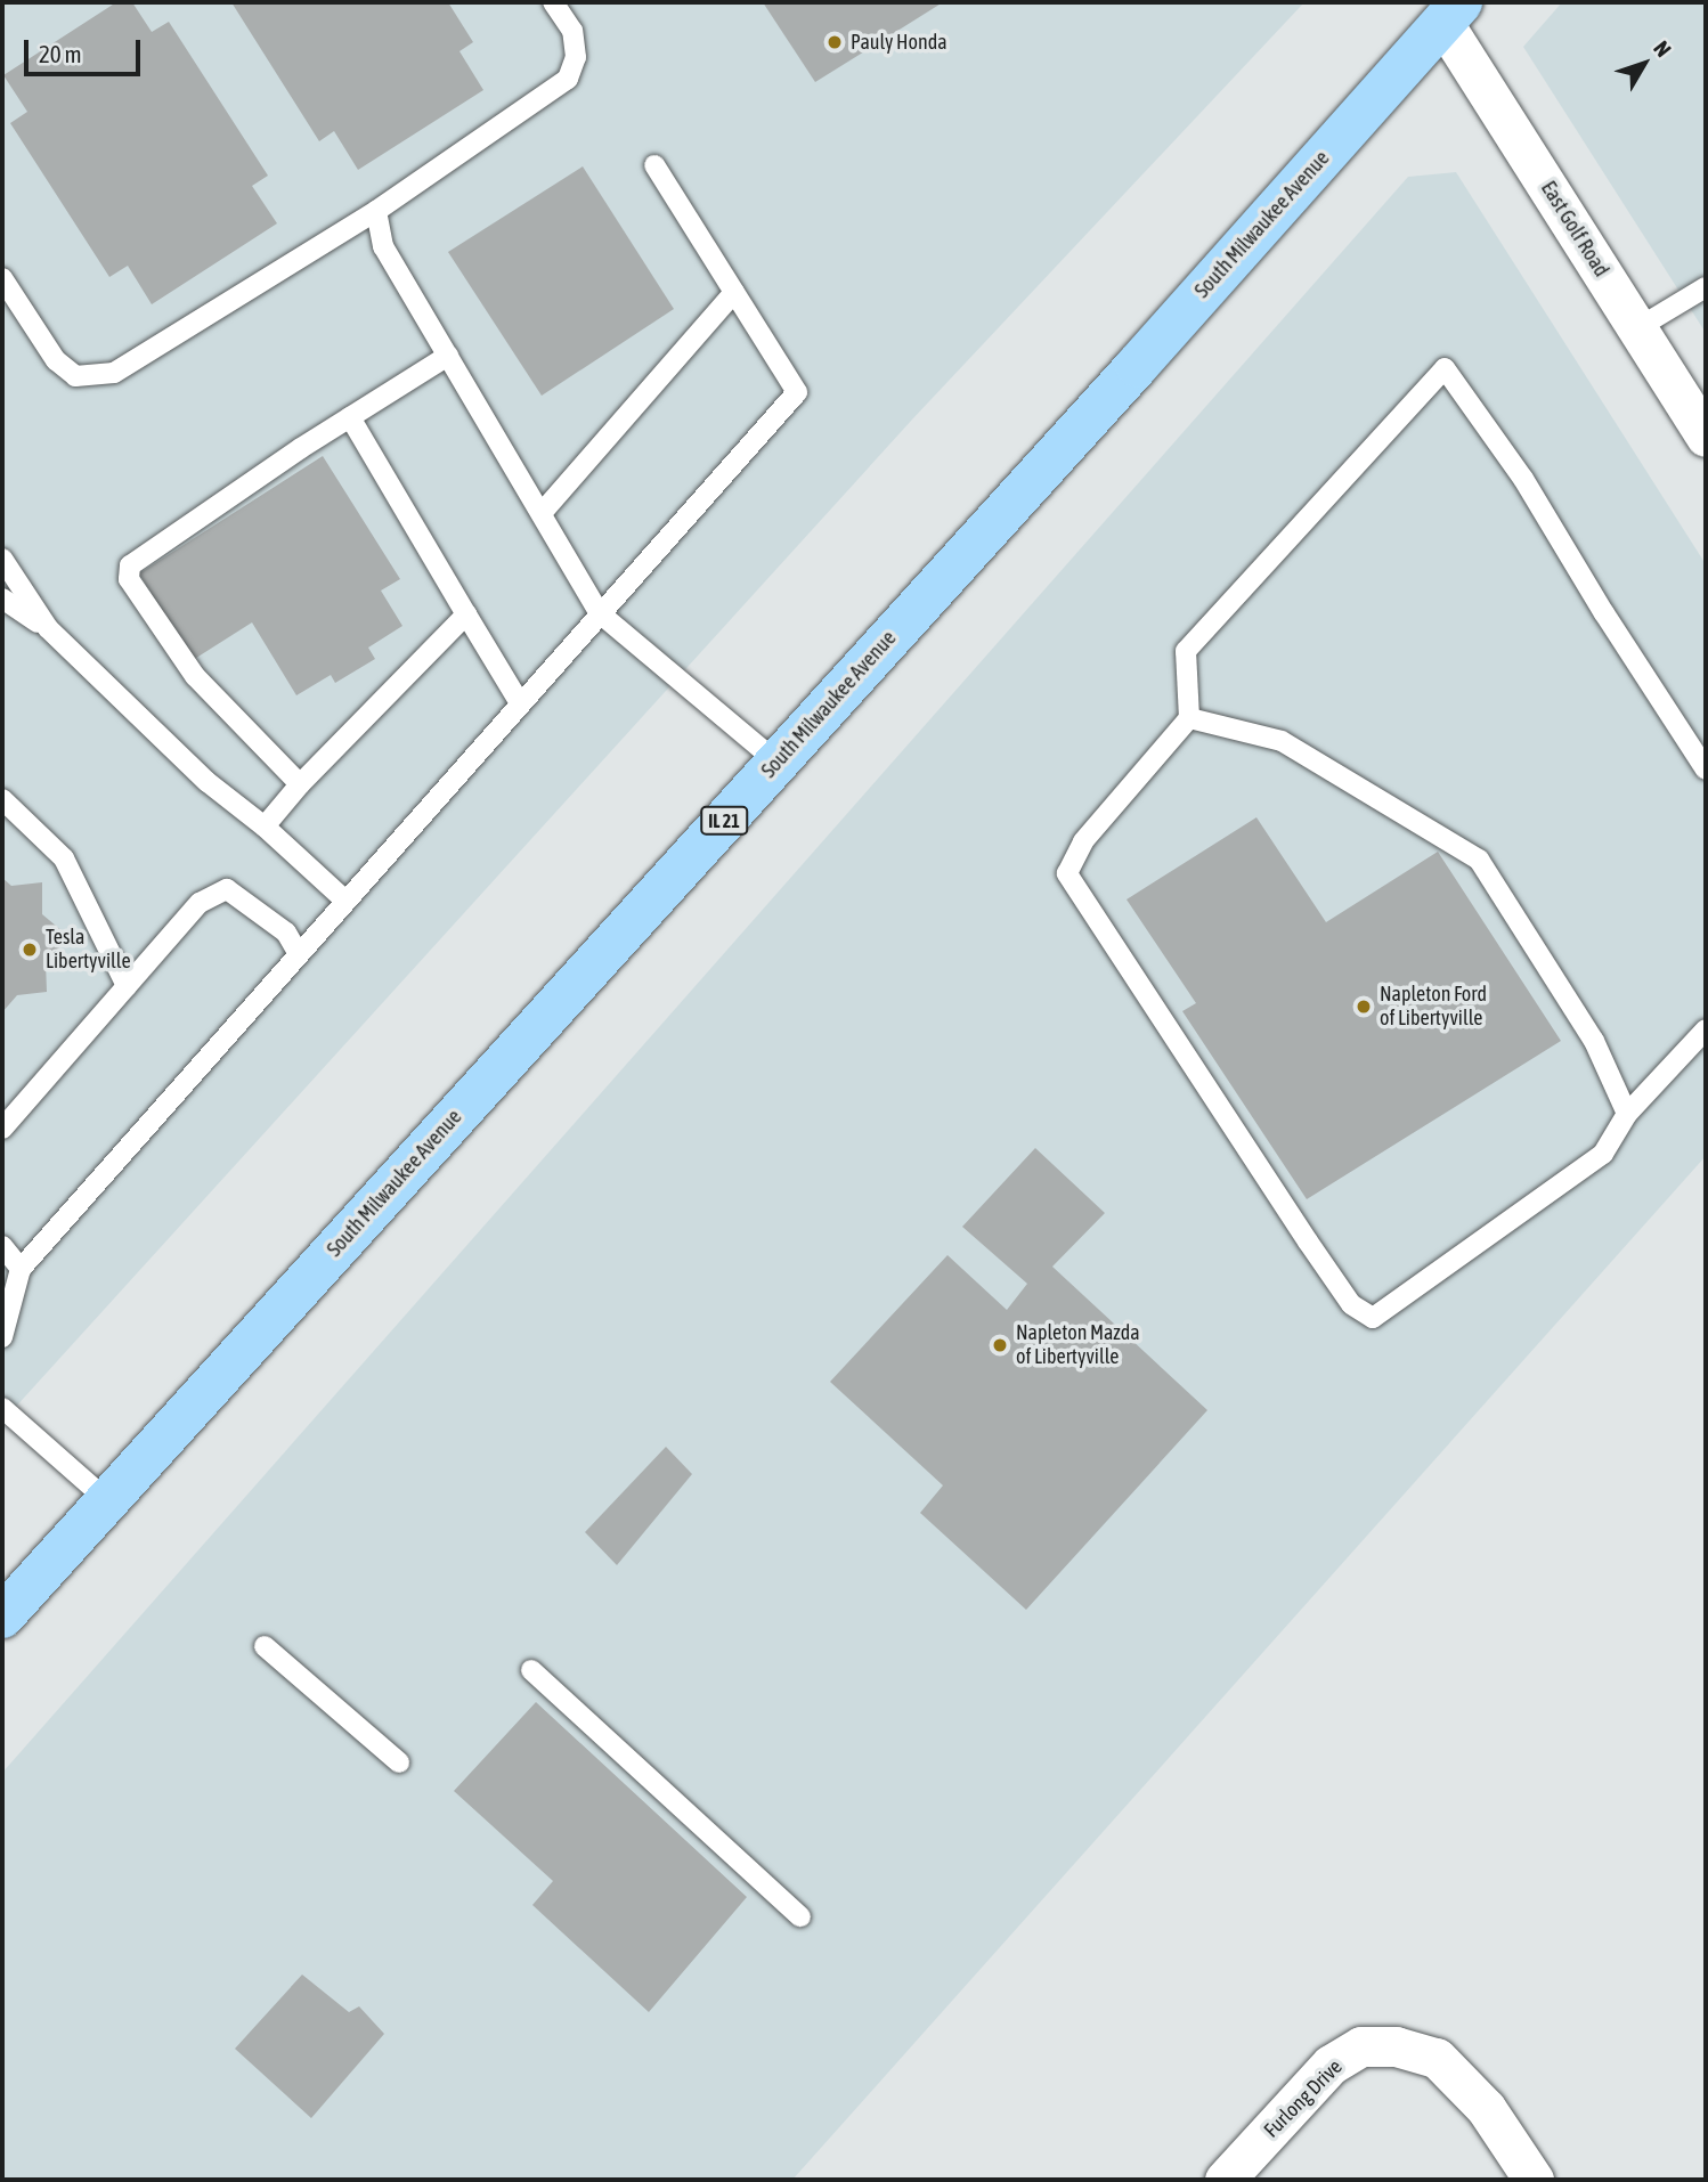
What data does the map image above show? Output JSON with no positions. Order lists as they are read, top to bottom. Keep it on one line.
{"streets":{"main road":["South Milwaukee Avenue","IL 21"],"street":["East Golf Road","Furlong Drive"]},"crossings":[["South Milwaukee Avenue","East Golf Road"]],"places":["Pauly Honda","Tesla Libertyville","Napleton Ford of Libertyville","Napleton Mazda of Libertyville"],"scale_bar":"20 m","north":"top right"}
